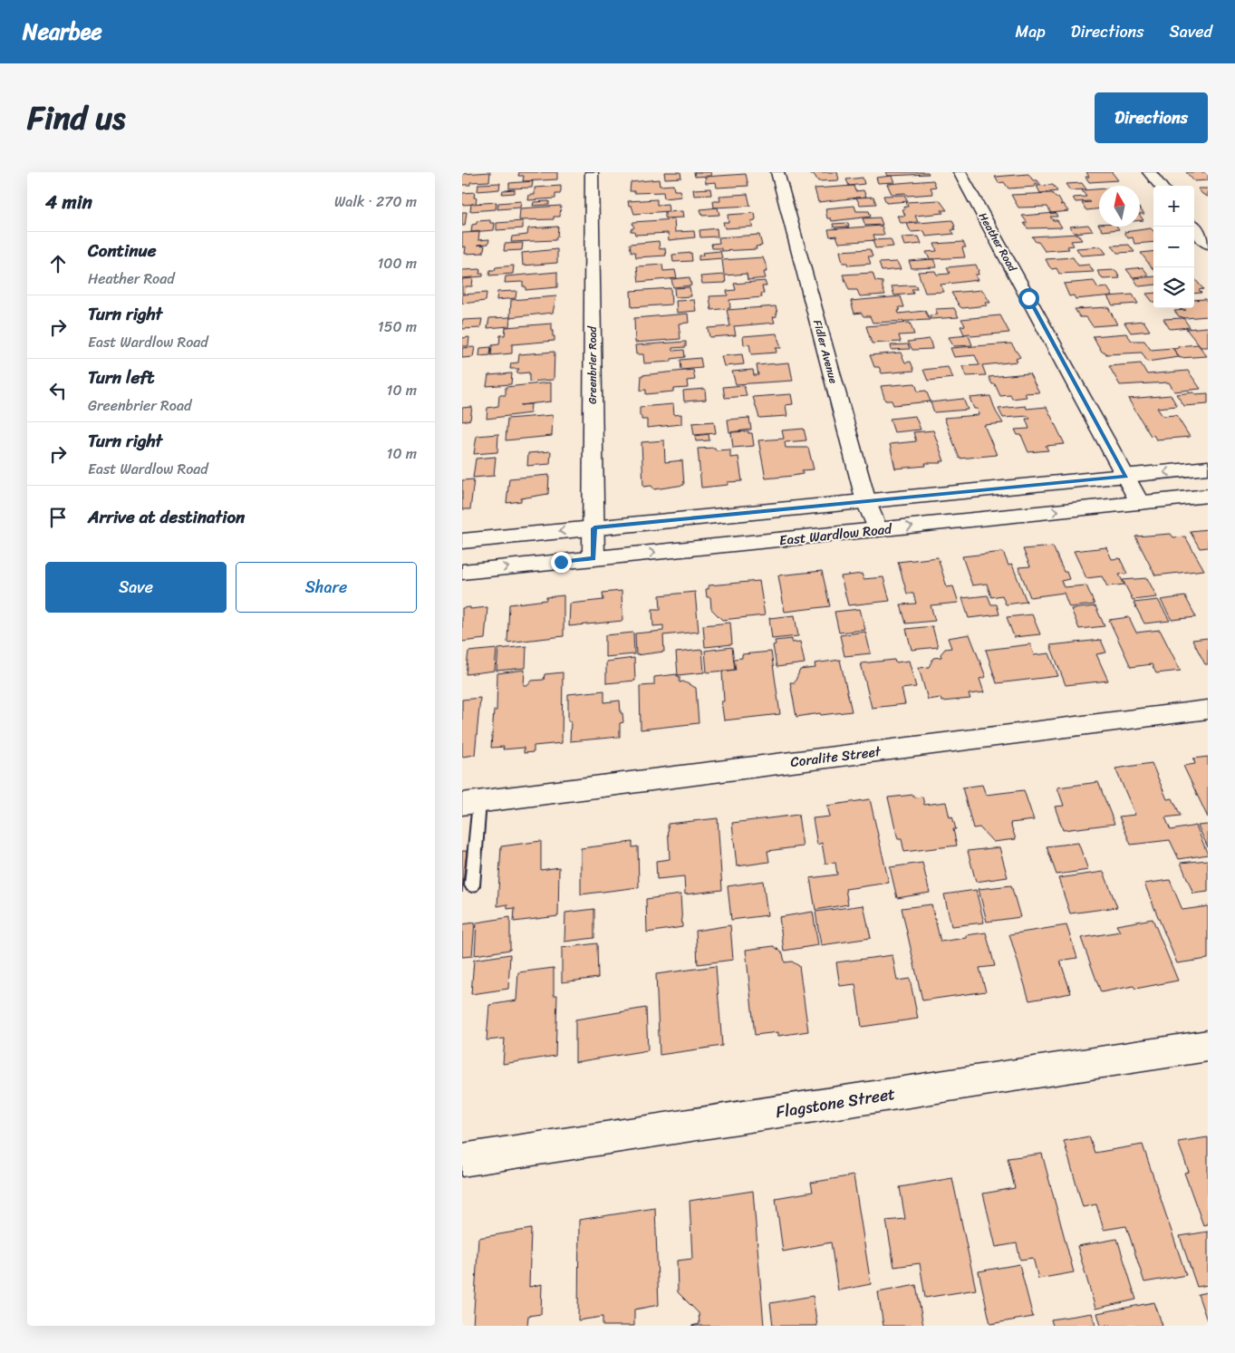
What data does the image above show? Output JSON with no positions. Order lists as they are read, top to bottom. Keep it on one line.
{"streets":{"street":["Heather Road","Fidler Avenue","Greenbrier Road","East Wardlow Road","Coralite Street","Flagstone Street"]},"crossings":[["Heather Road","East Wardlow Road"],["Fidler Avenue","East Wardlow Road"],["Greenbrier Road","East Wardlow Road"]],"north":"top","page":{"header":"Nearbee","nav":["Map","Directions","Saved"],"title":"Find us","buttons":["Directions",["Save","Share"]],"heading":["4 min","Walk · 270 m"],"map_buttons":["+","−"],"list":[["Continue","Heather Road","100 m"],["Turn right","East Wardlow Road","150 m"],["Turn left","Greenbrier Road","10 m"],["Turn right","East Wardlow Road","10 m"],"Arrive at destination"]}}
